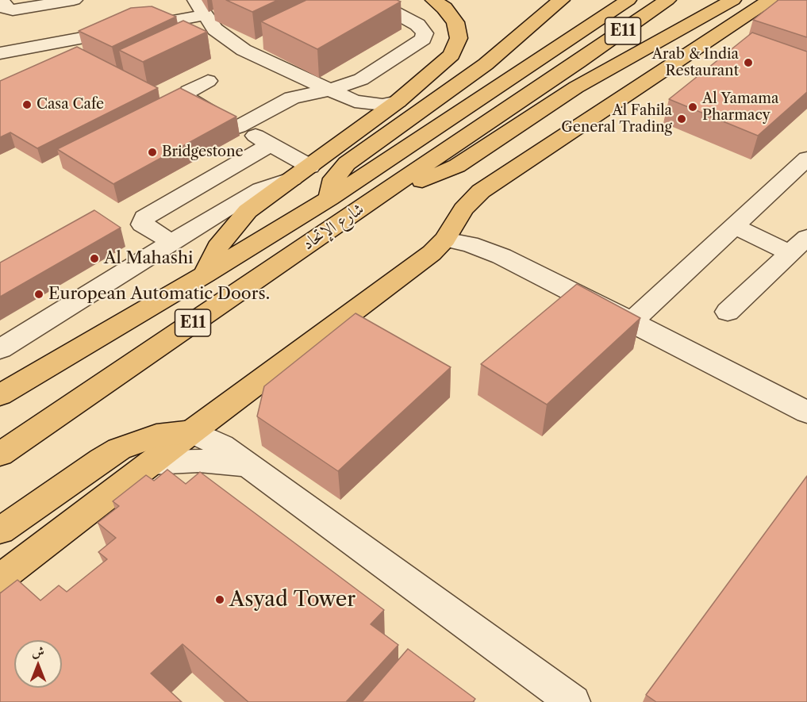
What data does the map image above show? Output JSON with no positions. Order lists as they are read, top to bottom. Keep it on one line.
{"streets":{"main road":["E11","شارع الإتحاد"]},"places":["Arab & India Restaurant","Casa Cafe","Al Yamama Pharmacy","Al Fahila General Trading","Bridgestone","Al Mahashi","European Automatic Doors.","Asyad Tower"],"north":"top"}
